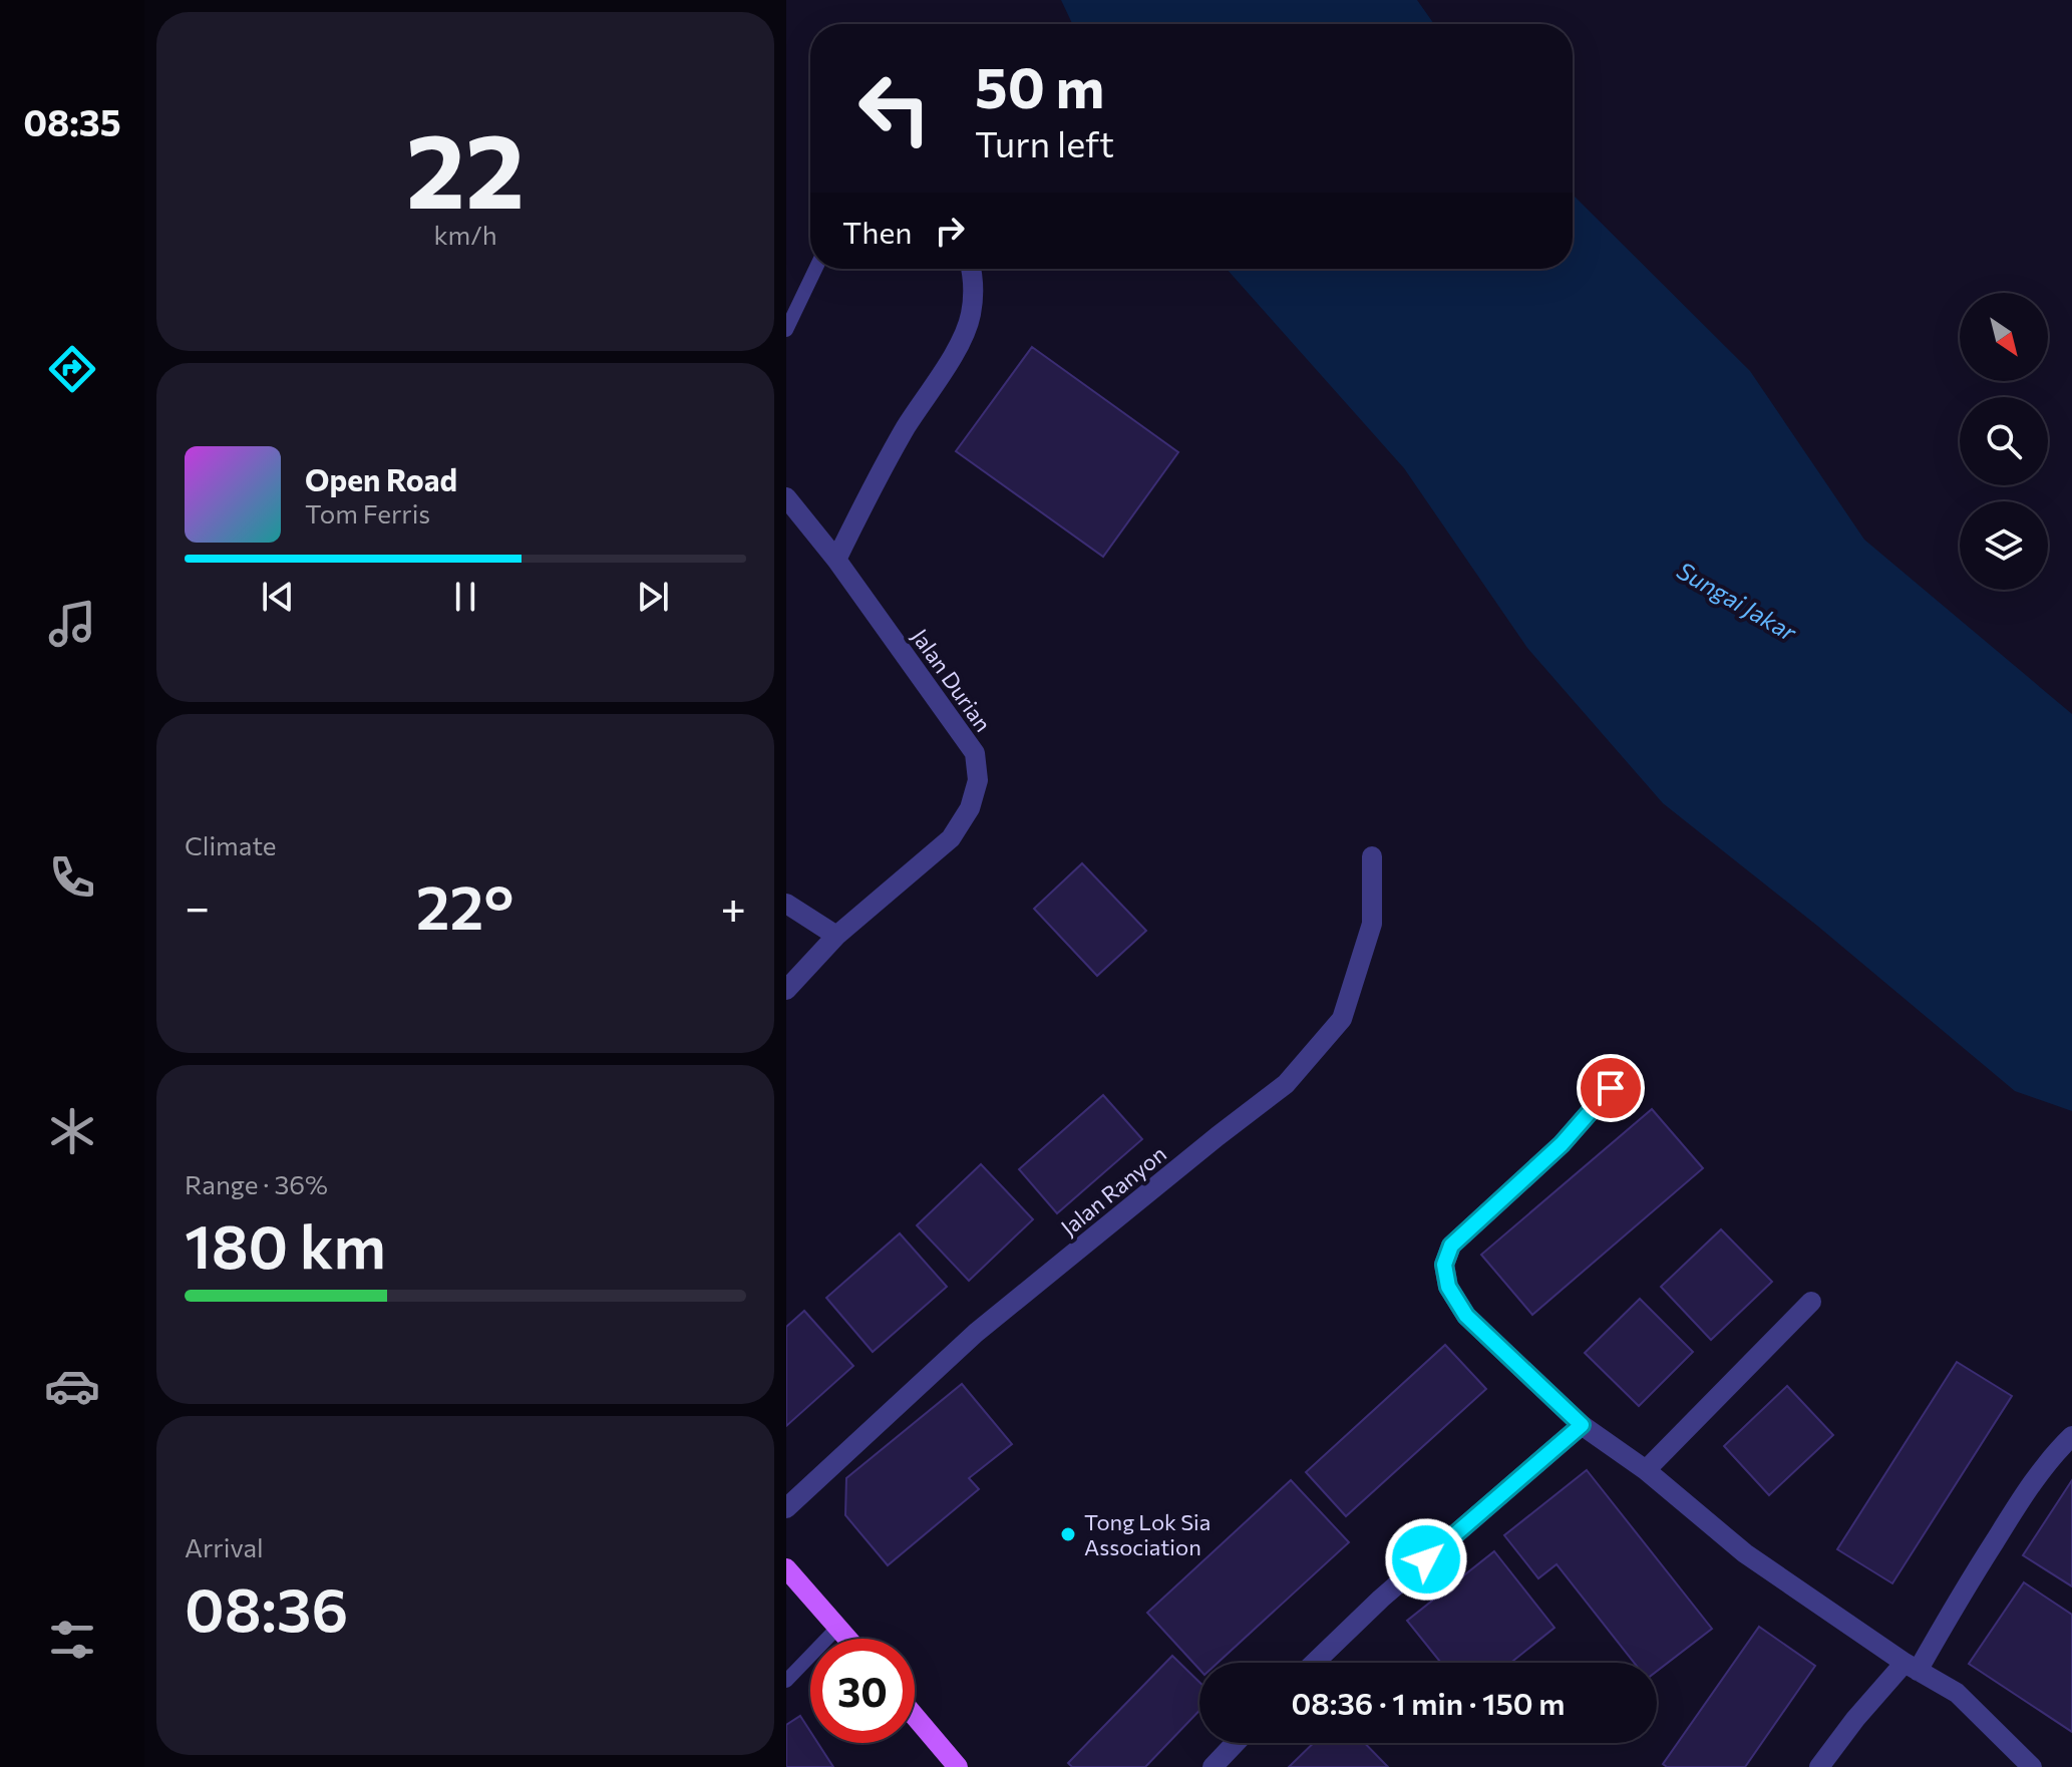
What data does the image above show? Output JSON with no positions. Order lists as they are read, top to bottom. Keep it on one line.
{"streets":{"street":["Jalan Durian","Jalan Ranyon"]},"water":["Sungai Jakar"],"places":["Tong Lok Sia Association"],"north":"bottom right","page":{"tabs":"08:35","tile":[["22","km/h"],"Climate",["Range · 36%","180 km"],["Arrival","08:36"]],"turn":["50 m","Turn left"],"then":"Then","song":["Open Road","Tom Ferris"],"heat":["−","22°","+"],"limit":"30","trip":"08:36 · 1 min · 150 m"}}
